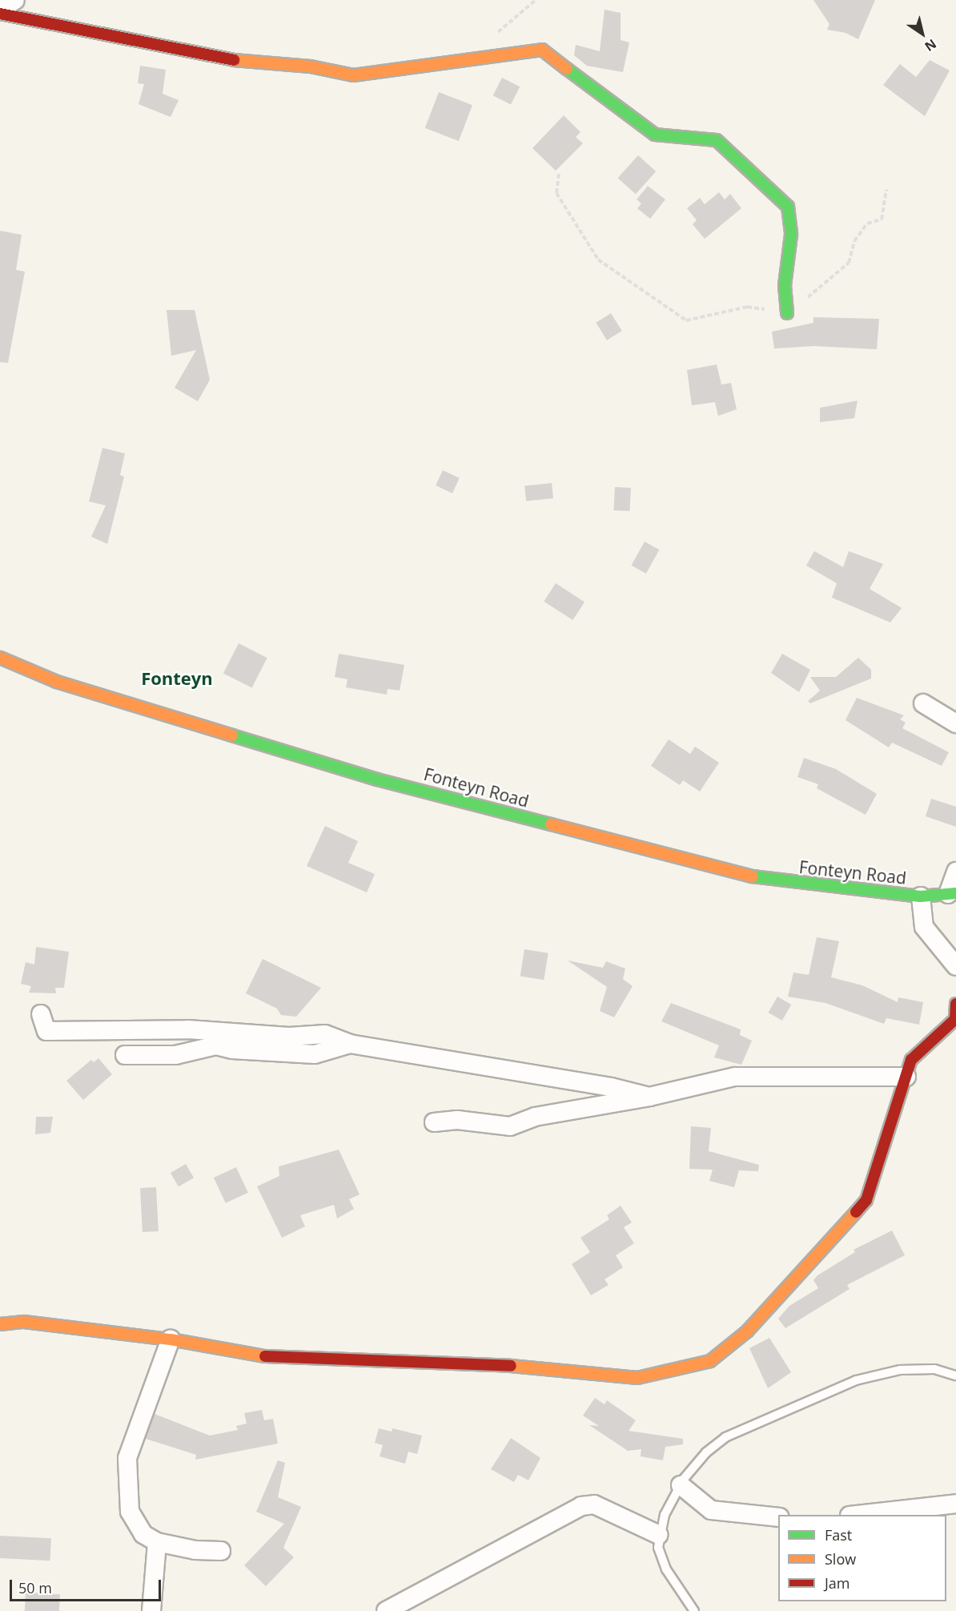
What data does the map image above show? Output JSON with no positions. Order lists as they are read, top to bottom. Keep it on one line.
{"streets":{"street":["Fonteyn Road"]},"districts":["Fonteyn"],"legend":["Fast","Slow","Jam"],"scale_bar":"50 m","north":"bottom right"}
